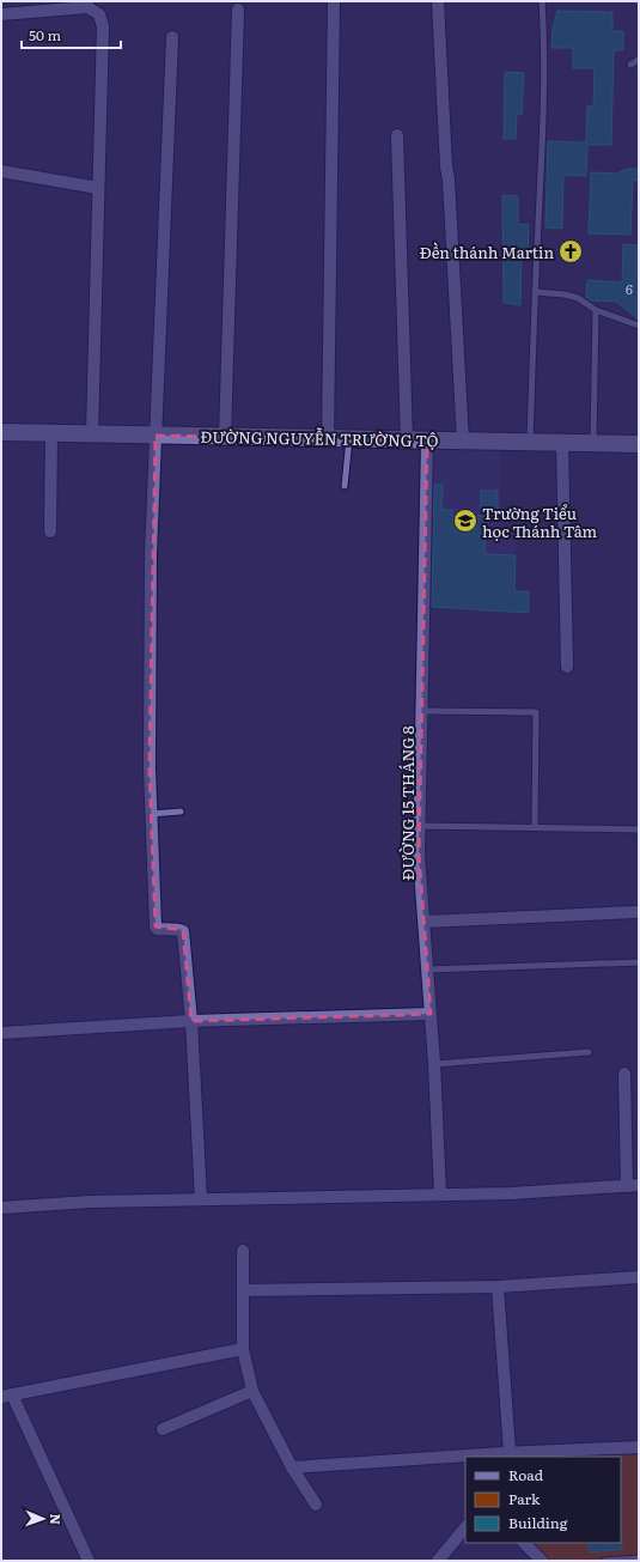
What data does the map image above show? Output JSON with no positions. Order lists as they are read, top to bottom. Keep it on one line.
{"streets":{"main road":["ĐƯỜNG NGUYỄN TRƯỜNG TỘ"],"street":["ĐƯỜNG 15 THÁNG 8"]},"crossings":[["ĐƯỜNG NGUYỄN TRƯỜNG TỘ","ĐƯỜNG 15 THÁNG 8"]],"places":{"church":["Đền thánh Martin"],"school or university":["Trường Tiểu học Thánh Tâm"]},"house_numbers":["6"],"legend":["Road","Park","Building"],"scale_bar":"50 m","north":"right"}
